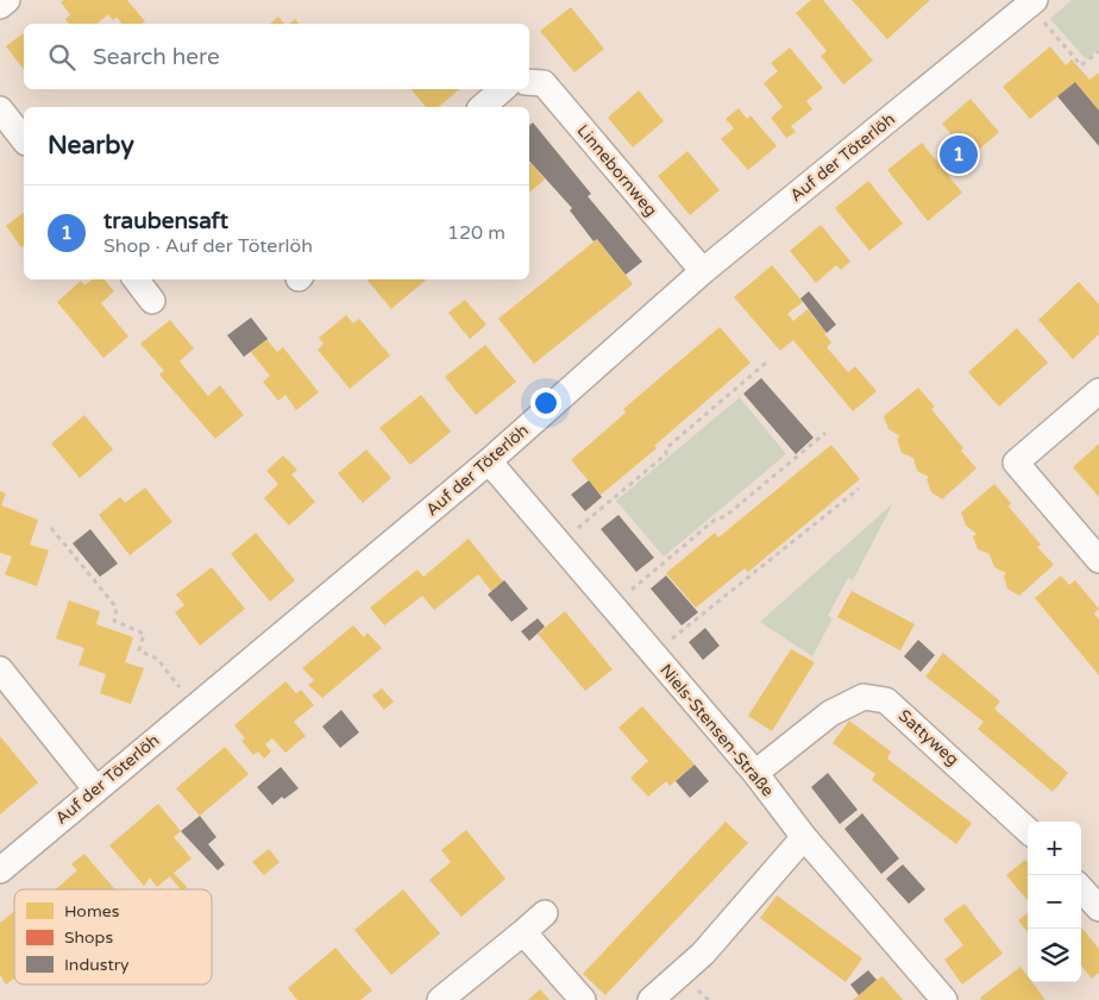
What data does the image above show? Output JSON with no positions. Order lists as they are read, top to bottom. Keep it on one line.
{"streets":{"street":["Auf der Töterlöh","Linnebornweg","Niels-Stensen-Straße","Sattyweg"]},"crossings":[["Auf der Töterlöh","Linnebornweg"],["Auf der Töterlöh","Niels-Stensen-Straße"],["Niels-Stensen-Straße","Sattyweg"]],"legend":["Homes","Shops","Industry"],"page":{"search":"Search here","heading":"Nearby","pins":"1","list":[{"mark":"1","name":"traubensaft","note":"Shop · Auf der Töterlöh","value":"120 m"}],"map_buttons":["+","−"]}}
